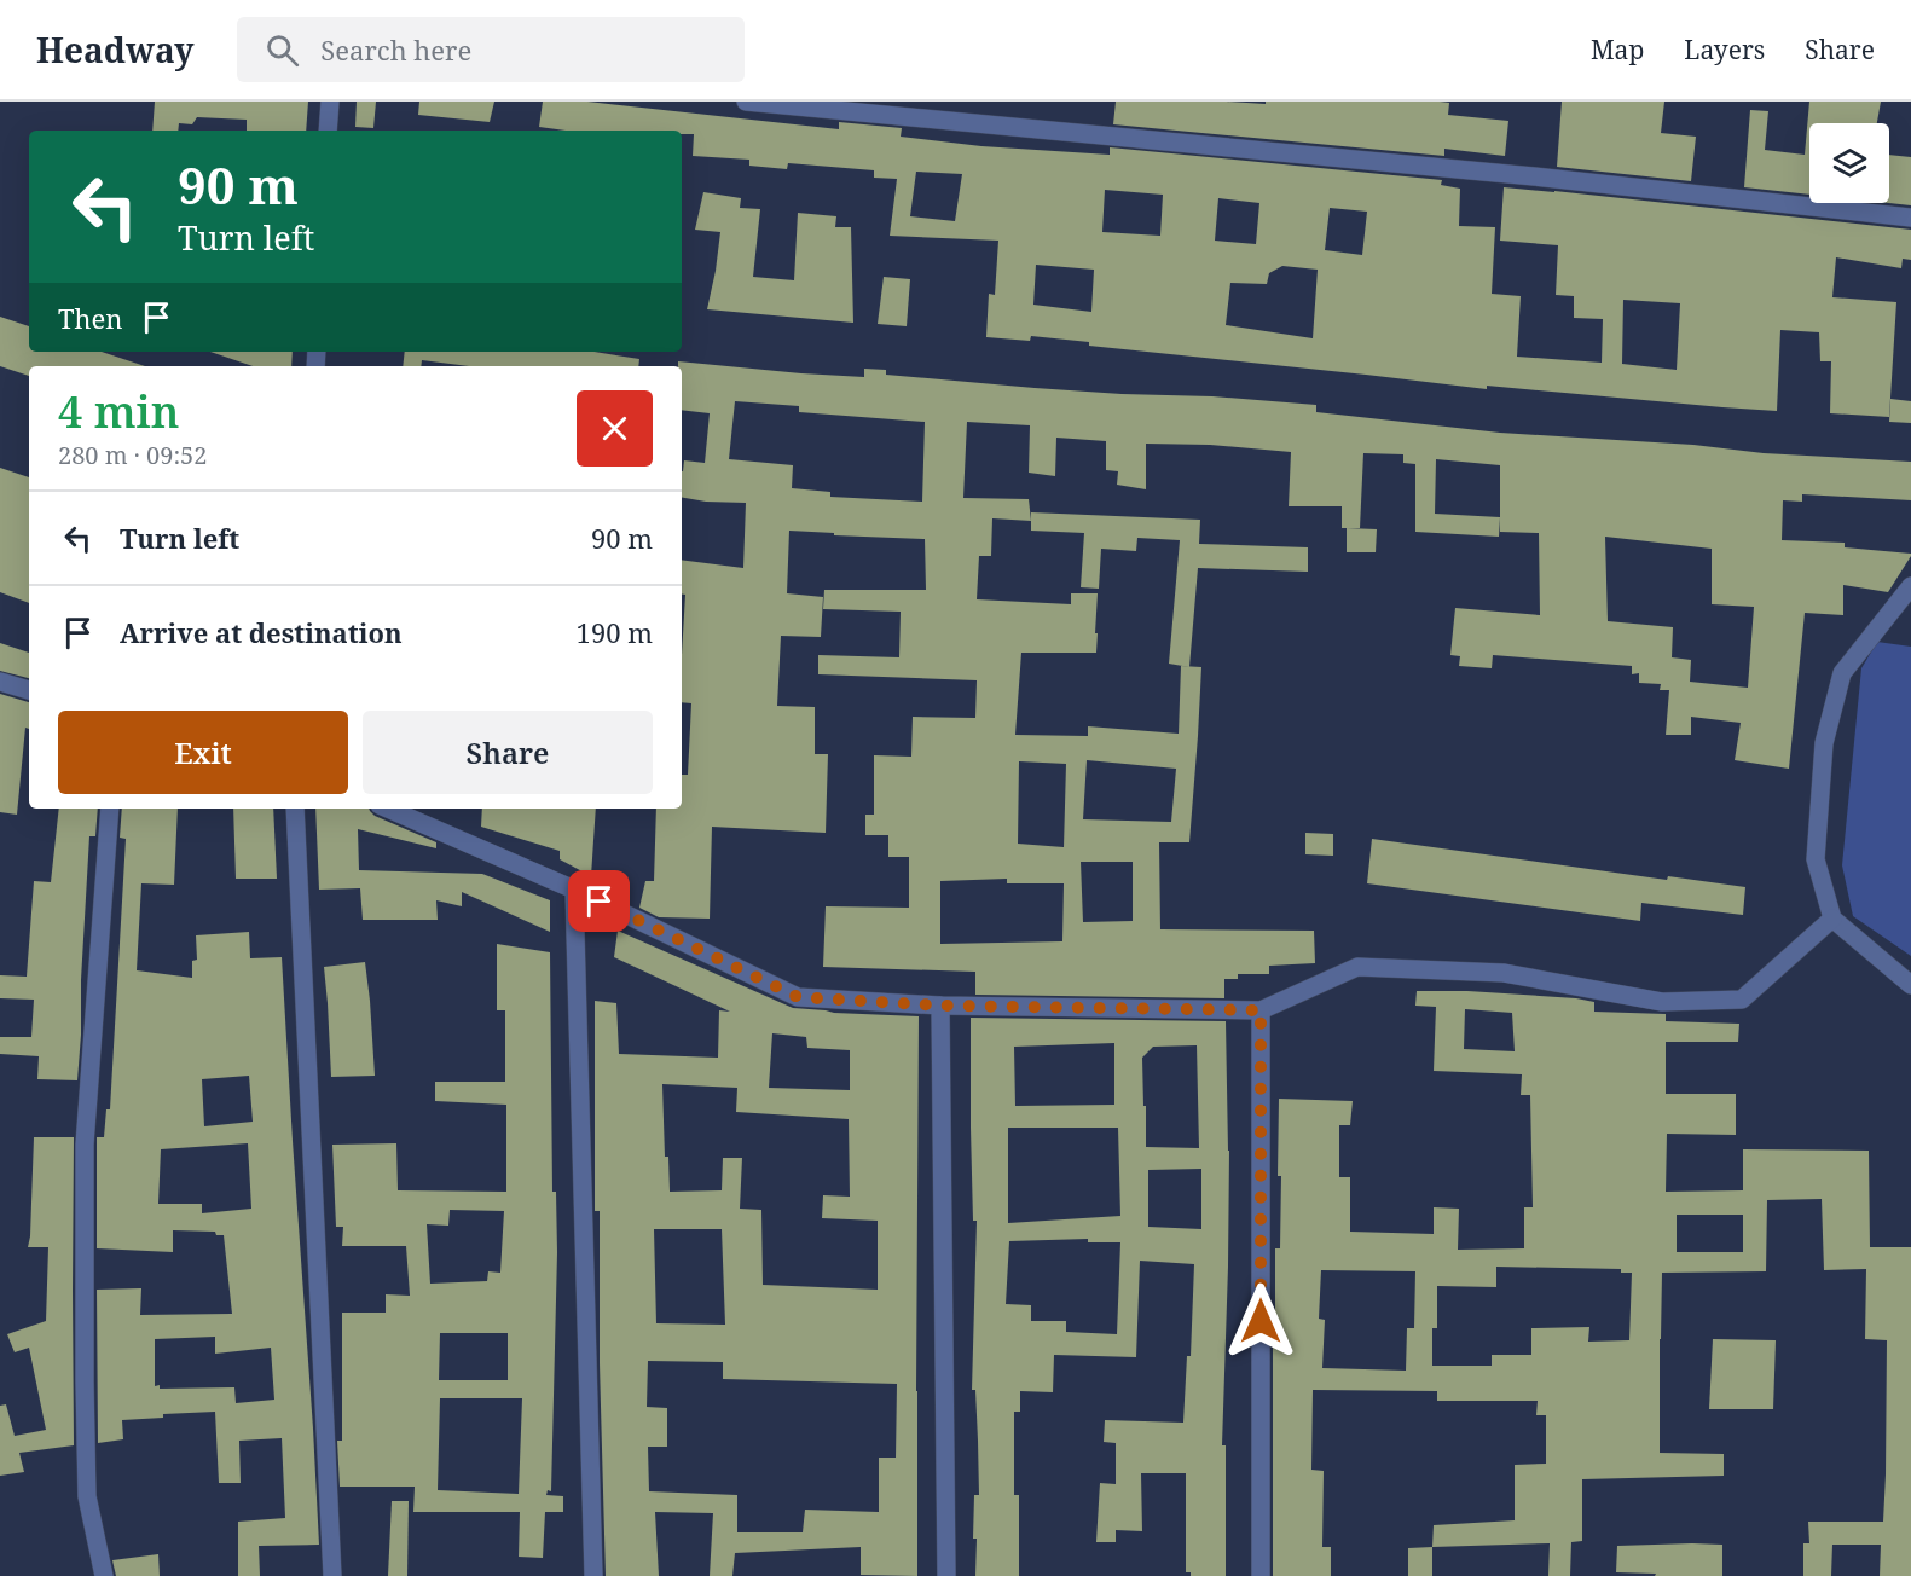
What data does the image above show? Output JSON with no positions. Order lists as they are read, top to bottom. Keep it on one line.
{"page":{"header":"Headway","search":"Search here","nav":["Map","Layers","Share"],"turn":["90 m","Turn left"],"then":"Then","heading":["4 min","280 m · 09:52"],"list":[{"name":"Turn left","value":"90 m"},{"name":"Arrive at destination","value":"190 m"}],"buttons":["Exit","Share"]}}
